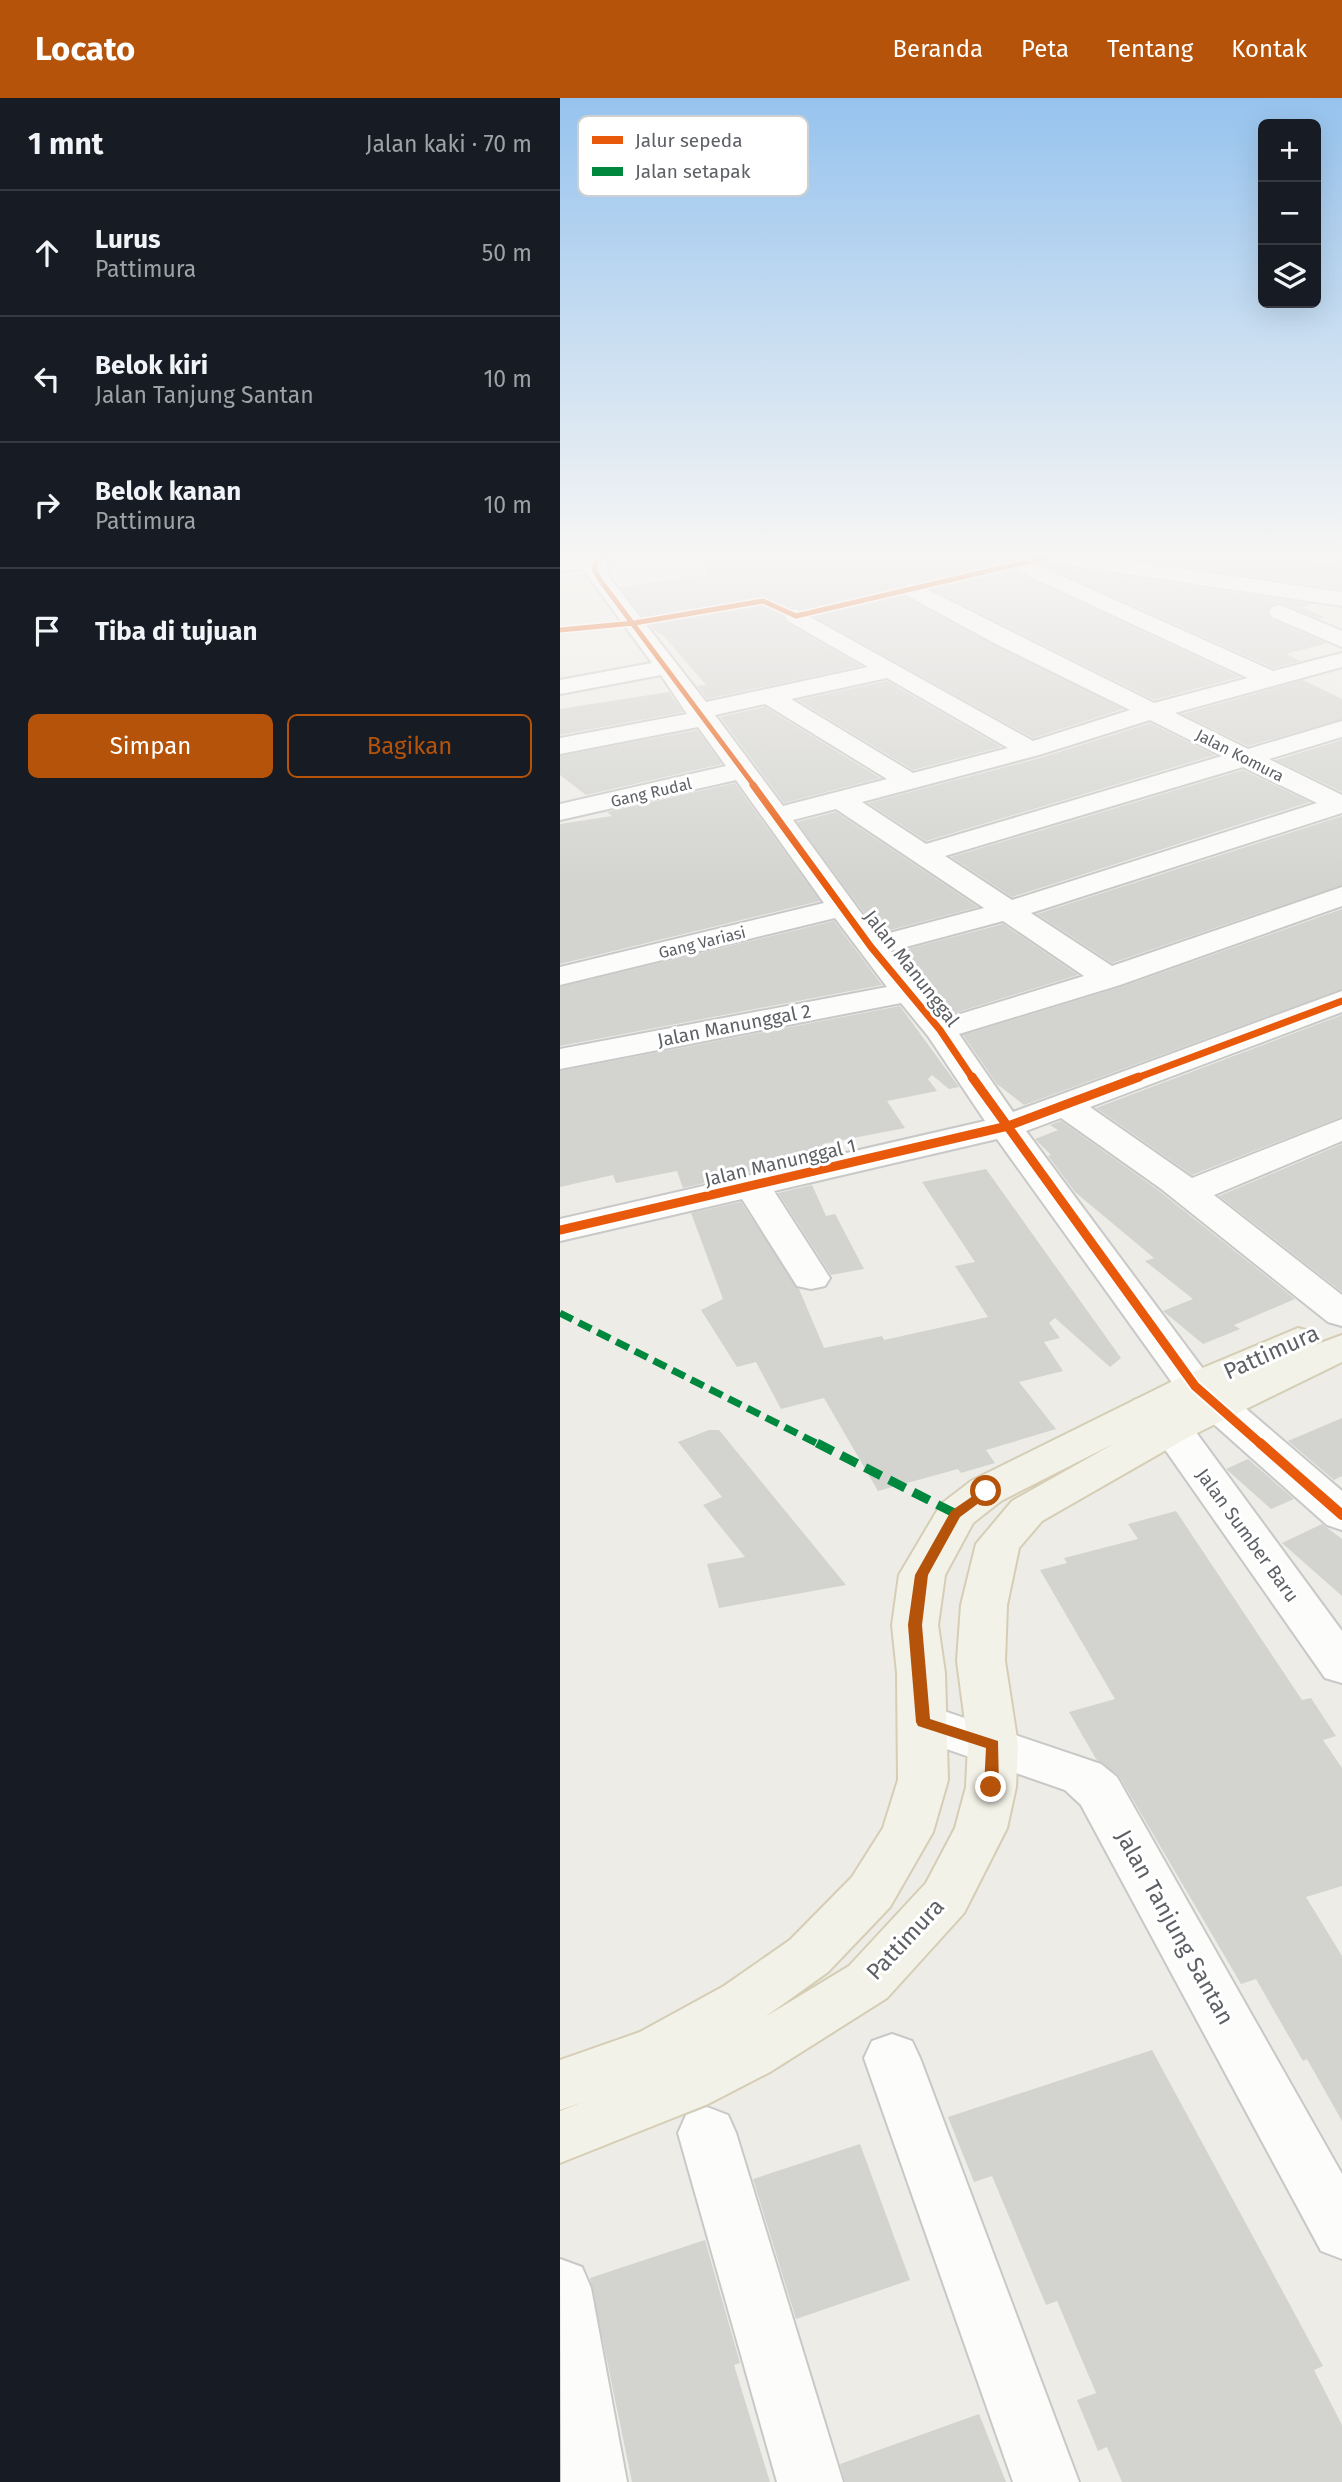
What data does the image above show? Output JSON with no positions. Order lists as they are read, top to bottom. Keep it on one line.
{"streets":{"main road":["Pattimura"],"street":["Jalan Komura","Gang Rudal","Gang Variasi","Jalan Manunggal","Jalan Manunggal 2","Jalan Manunggal 1","Jalan Sumber Baru","Jalan Tanjung Santan"]},"crossings":[["Gang Rudal","Jalan Manunggal"],["Gang Variasi","Jalan Manunggal"],["Jalan Manunggal","Jalan Manunggal 2"],["Jalan Manunggal","Jalan Manunggal 1"],["Jalan Manunggal","Pattimura"],["Pattimura","Jalan Sumber Baru"],["Pattimura","Jalan Tanjung Santan"]],"legend":["Jalur sepeda","Jalan setapak"],"page":{"header":"Locato","nav":["Beranda","Peta","Tentang","Kontak"],"heading":["1 mnt","Jalan kaki · 70 m"],"map_buttons":["+","−"],"list":[["Lurus","Pattimura","50 m"],["Belok kiri","Jalan Tanjung Santan","10 m"],["Belok kanan","Pattimura","10 m"],"Tiba di tujuan"],"buttons":["Simpan","Bagikan"]}}
